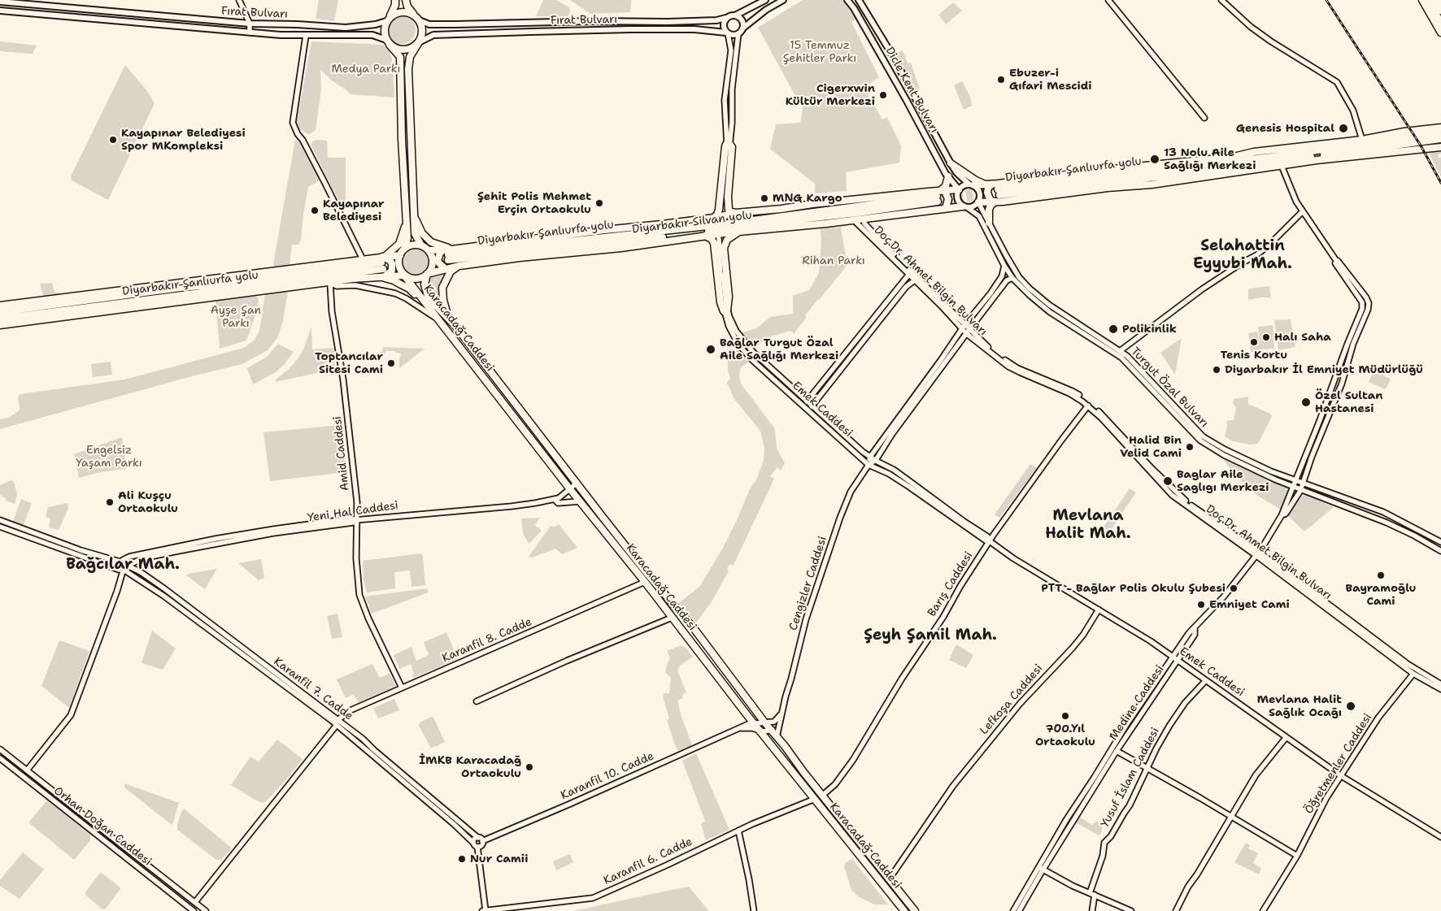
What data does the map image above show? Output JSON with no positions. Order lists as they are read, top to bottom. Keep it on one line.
{"streets":{"highway":["Diyarbakır-Şanlıurfa yolu","Diyarbakır-Silvan yolu","Karacadağ Caddesi"],"main road":["Fırat Bulvarı","Dicle Kent Bulvarı"],"street":["Doç.Dr. Ahmet Bilgin Bulvarı","Turgut Özal Bulvarı","Emek Caddesi","Amid Caddesi","Yeni Hal Caddesi","Cengizler Caddesi","Barış Caddesi","Karanfil 8. Cadde","Karanfil 7. Cadde","Lefkoşa Caddesi","Medine Caddesi","Öğretmenler Caddesi","Karanfil 10. Cadde","Yusuf İslam Caddesi","Orhan Doğan Caddesi","Karanfil 6. Cadde"]},"crossings":[["Dicle Kent Bulvarı","Turgut Özal Bulvarı"],["Diyarbakır-Şanlıurfa yolu","Diyarbakır-Silvan yolu"],["Doç.Dr. Ahmet Bilgin Bulvarı","Cengizler Caddesi"],["Doç.Dr. Ahmet Bilgin Bulvarı","Barış Caddesi"],["Doç.Dr. Ahmet Bilgin Bulvarı","Öğretmenler Caddesi"],["Karacadağ Caddesi","Yeni Hal Caddesi"],["Karacadağ Caddesi","Cengizler Caddesi"],["Karacadağ Caddesi","Barış Caddesi"],["Karacadağ Caddesi","Karanfil 8. Cadde"],["Karacadağ Caddesi","Lefkoşa Caddesi"],["Karacadağ Caddesi","Karanfil 10. Cadde"],["Karacadağ Caddesi","Karanfil 6. Cadde"],["Turgut Özal Bulvarı","Cengizler Caddesi"],["Emek Caddesi","Cengizler Caddesi"],["Emek Caddesi","Barış Caddesi"],["Emek Caddesi","Lefkoşa Caddesi"],["Emek Caddesi","Medine Caddesi"],["Emek Caddesi","Öğretmenler Caddesi"],["Emek Caddesi","Yusuf İslam Caddesi"],["Amid Caddesi","Yeni Hal Caddesi"],["Amid Caddesi","Karanfil 8. Cadde"],["Yeni Hal Caddesi","Karanfil 7. Cadde"],["Karanfil 8. Cadde","Karanfil 7. Cadde"],["Karanfil 7. Cadde","Karanfil 10. Cadde"]],"districts":["Selahattin Eyyubi Mah.","Mevlana Halit Mah.","Bağcılar Mah.","Şeyh Şamil Mah."],"parks":["15 Temmuz Şehitler Parkı","Medya Parkı","Rihan Parkı","Ayşe Şan Parkı","Engelsiz Yaşam Parkı"],"places":["Ebuzer-i Gıfari Mescidi","Cigerxwin Kültür Merkezi","Genesis Hospital","Kayapınar Belediyesi Spor MKompleksi","13 Nolu Aile Sağlığı Merkezi","MNG Kargo","Şehit Polis Mehmet Erçin Ortaokulu","Kayapınar Belediyesi","Polikinlik","Halı Saha","Tenis Kortu","Bağlar Turgut Özal Aile Sağlığı Merkezi","Toptancılar Sitesi Cami","Diyarbakır İl Emniyet Müdürlüğü","Özel Sultan Hastanesi","Halid Bin Velid Cami","Baglar Aile Saglıgı Merkezi","Ali Kuşçu Ortaokulu","Bayramoğlu Cami","PTT - Bağlar Polis Okulu Şubesi","Emniyet Cami","Mevlana Halit Sağlık Ocağı","700.Yıl Ortaokulu","İMKB Karacadağ Ortaokulu","Nur Camii"]}
